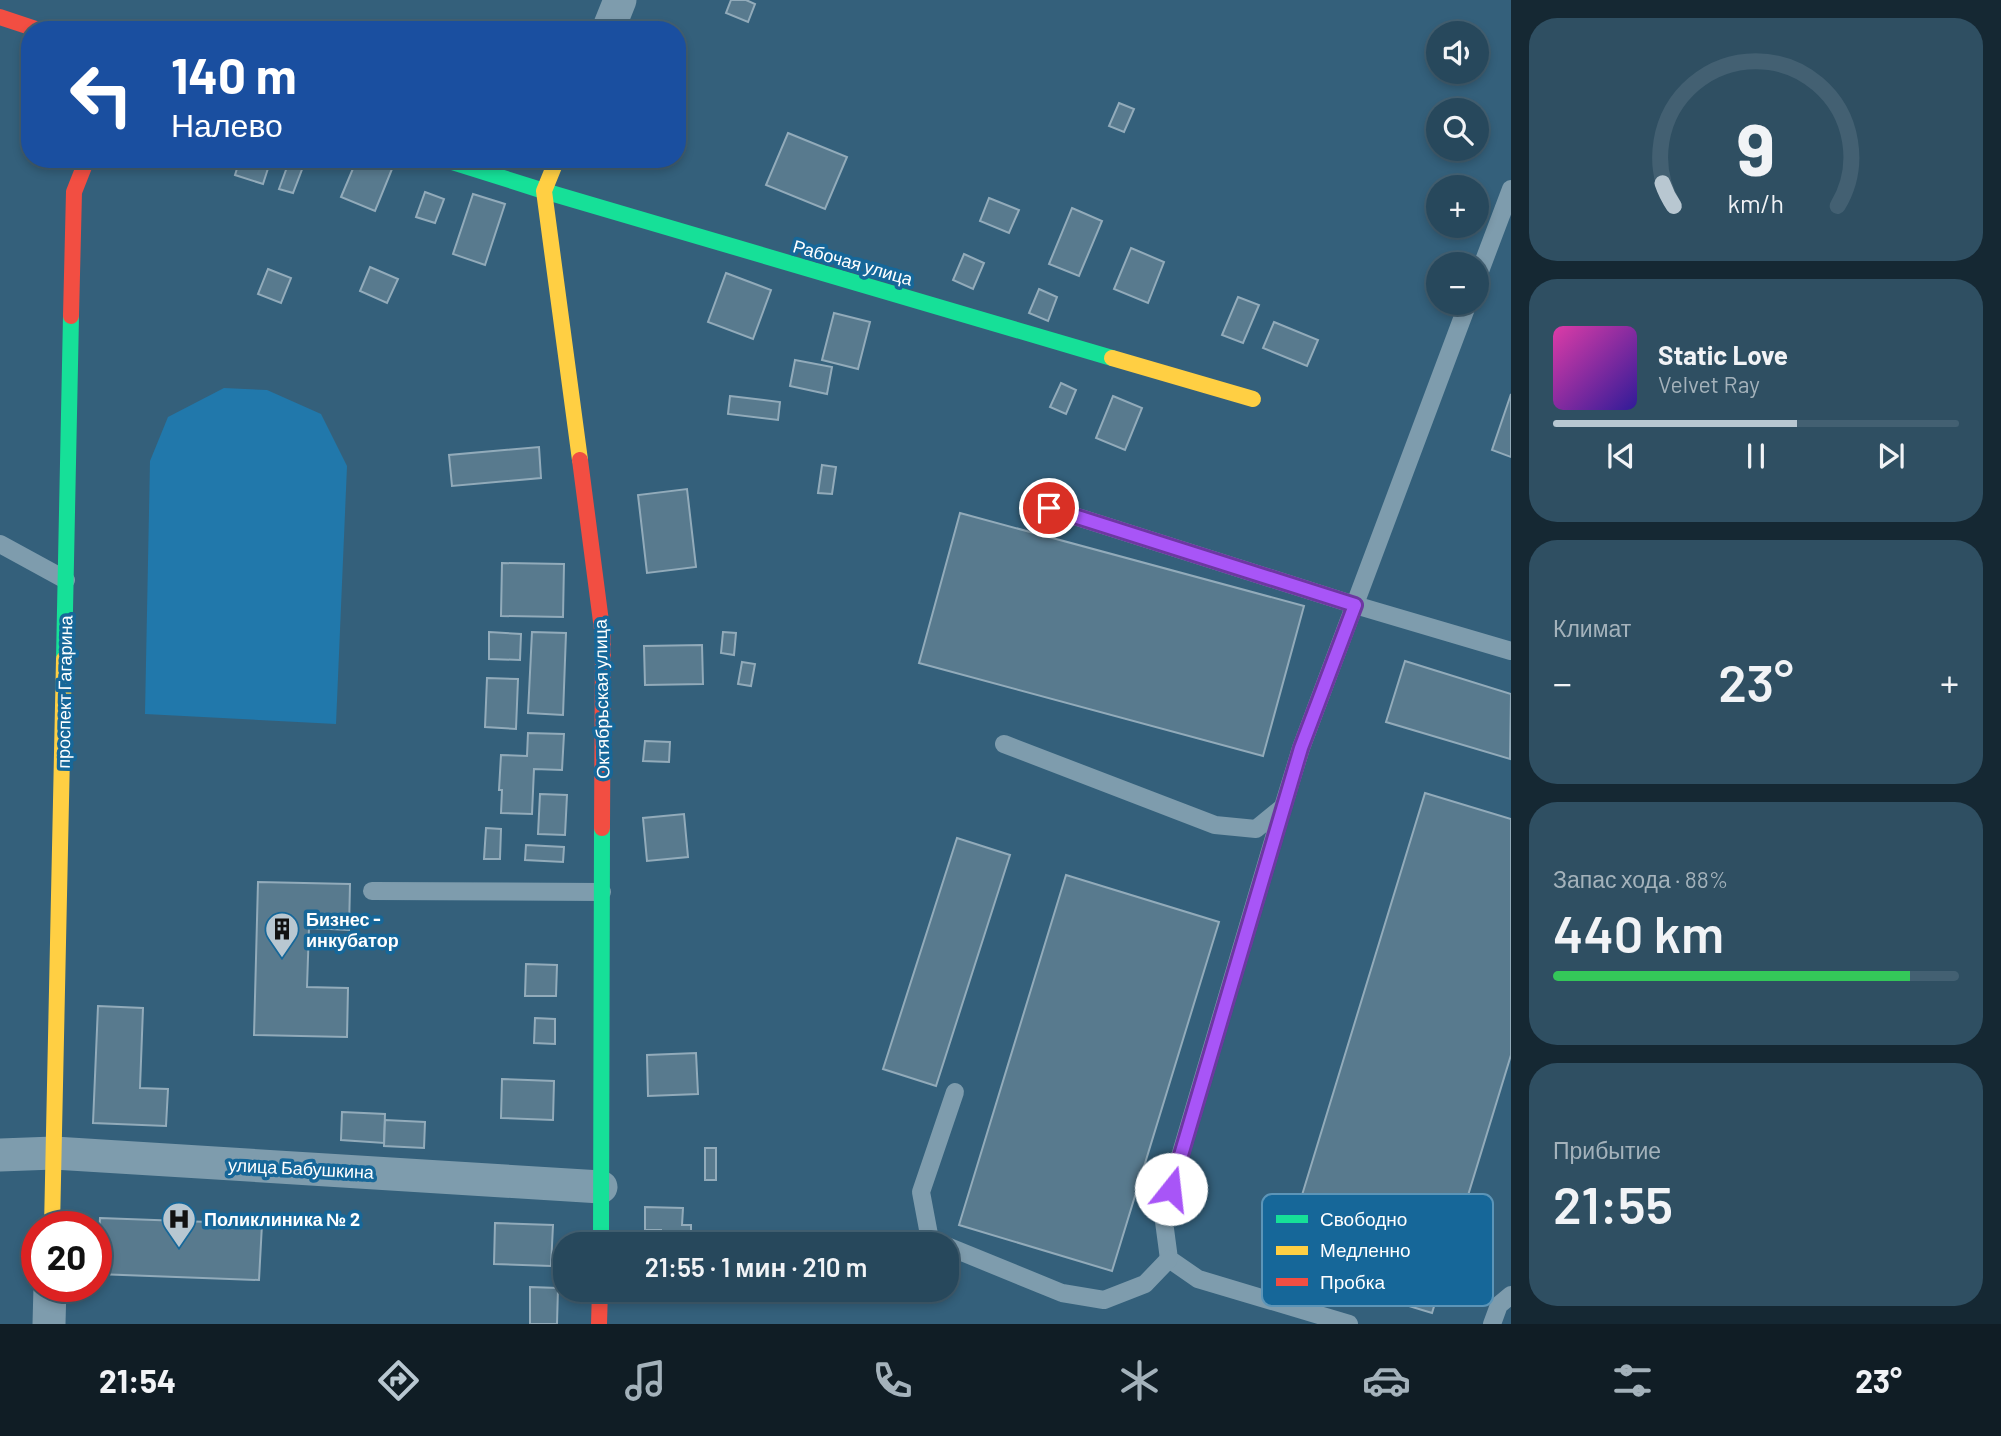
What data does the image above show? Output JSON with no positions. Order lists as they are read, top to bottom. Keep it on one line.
{"streets":{"street":["Рабочая улица","проспект Гагарина","Октябрьская улица","улица Бабушкина"]},"crossings":[["Рабочая улица","Октябрьская улица"],["проспект Гагарина","улица Бабушкина"],["Октябрьская улица","улица Бабушкина"]],"places":{"building":["Бизнес - инкубатор"],"hospital":["Поликлиника № 2"]},"legend":["Свободно","Медленно","Пробка"],"page":{"map_buttons":["+","−"],"turn":["140 m","Налево"],"song":["Static Love","Velvet Ray"],"tile":["Климат",["Запас хода · 88%","440 km"],["Прибытие","21:55"]],"heat":["−","23°","+"],"limit":"20","trip":"21:55 · 1 мин · 210 m","tabs":["21:54","23°"],"gauge":["9","km/h"]}}
